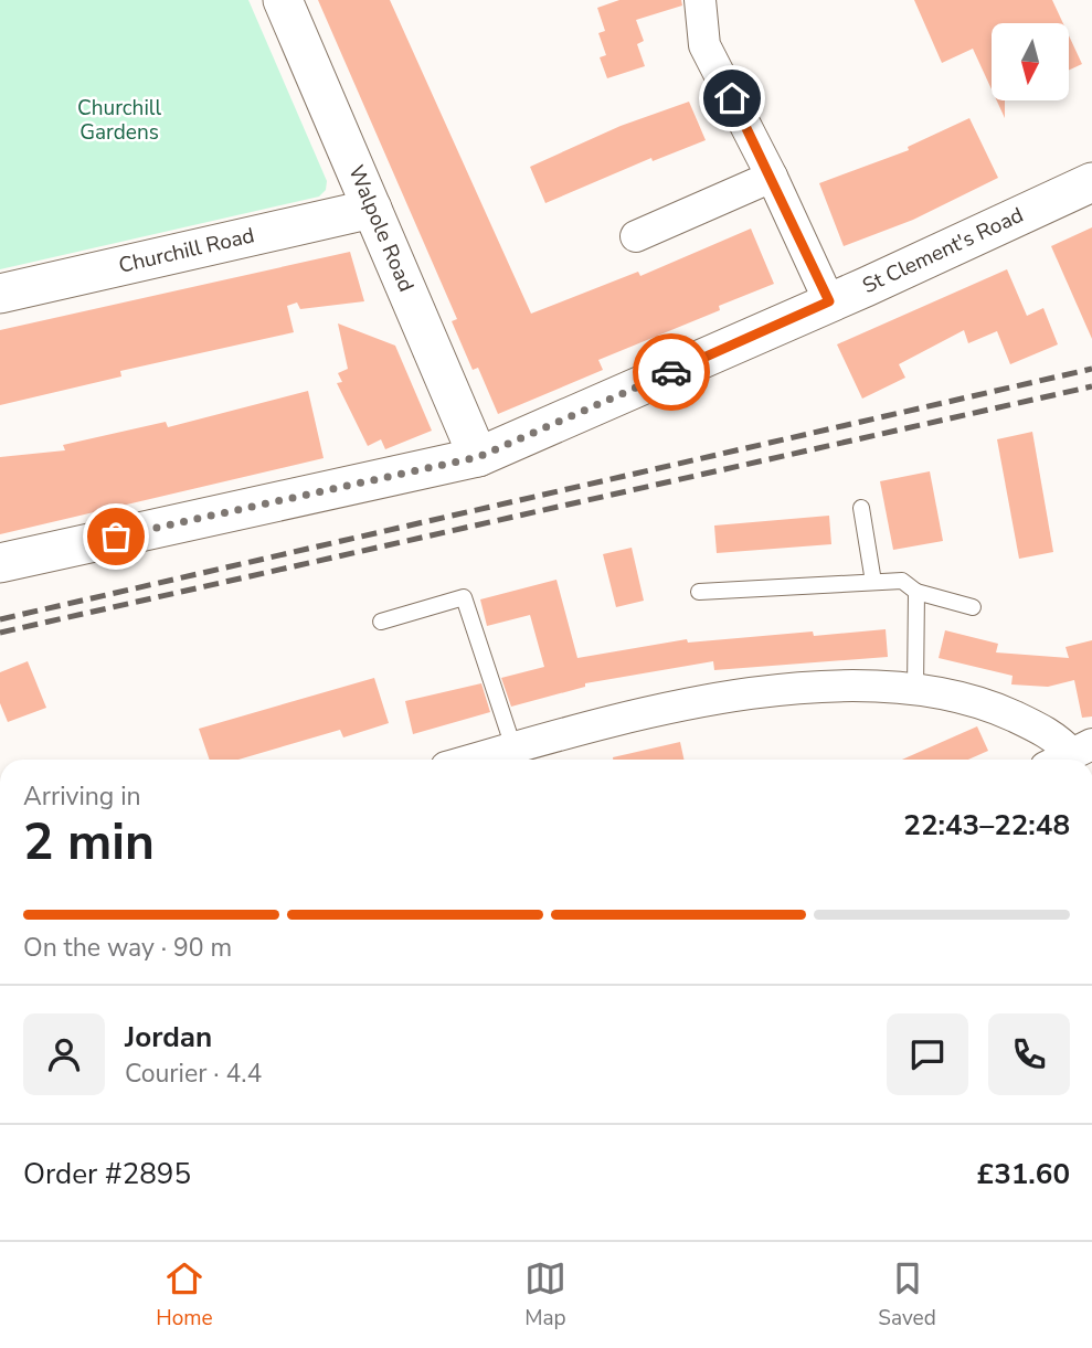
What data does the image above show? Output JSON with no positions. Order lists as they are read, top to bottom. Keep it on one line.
{"streets":{"street":["Walpole Road","Churchill Road","St Clement's Road"]},"crossings":[["Walpole Road","Churchill Road"],["Walpole Road","St Clement's Road"]],"parks":["Churchill Gardens"],"north":"bottom","page":{"heading":["2 min","Arriving in","22:43–22:48"],"panel":["Jordan","Courier · 4.4","Order #2895","£31.60"],"bar":"On the way · 90 m","tabs":["Home","Map","Saved"]}}
